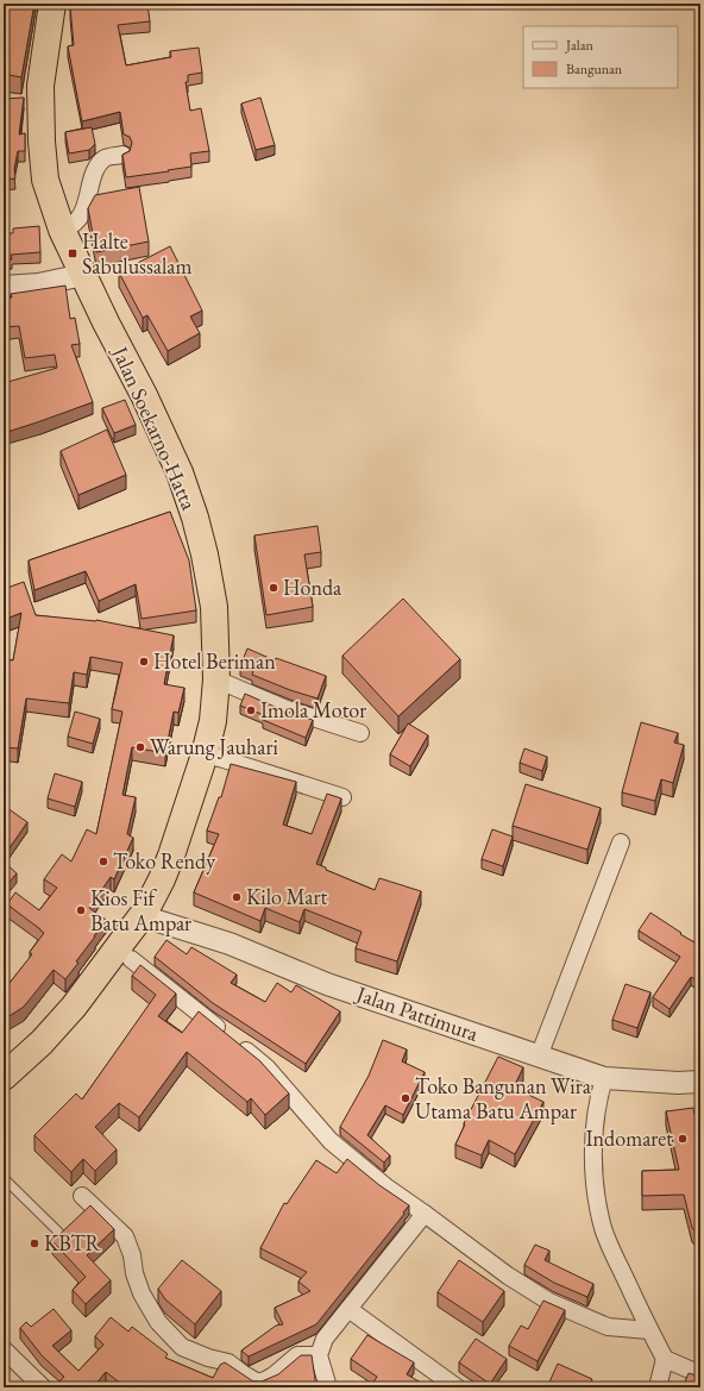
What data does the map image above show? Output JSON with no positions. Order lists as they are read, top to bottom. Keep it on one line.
{"streets":{"highway":["Jalan Soekarno-Hatta"],"street":["Jalan Pattimura"]},"crossings":[["Jalan Soekarno-Hatta","Jalan Pattimura"]],"places":{"transit":["Halte Sabulussalam"],"other":["Honda","Hotel Beriman","Imola Motor","Warung Jauhari","Toko Rendy","Kilo Mart","Kios Fif Batu Ampar","Toko Bangunan Wira Utama Batu Ampar","Indomaret","KBTR"]},"legend":["Jalan","Bangunan"]}
